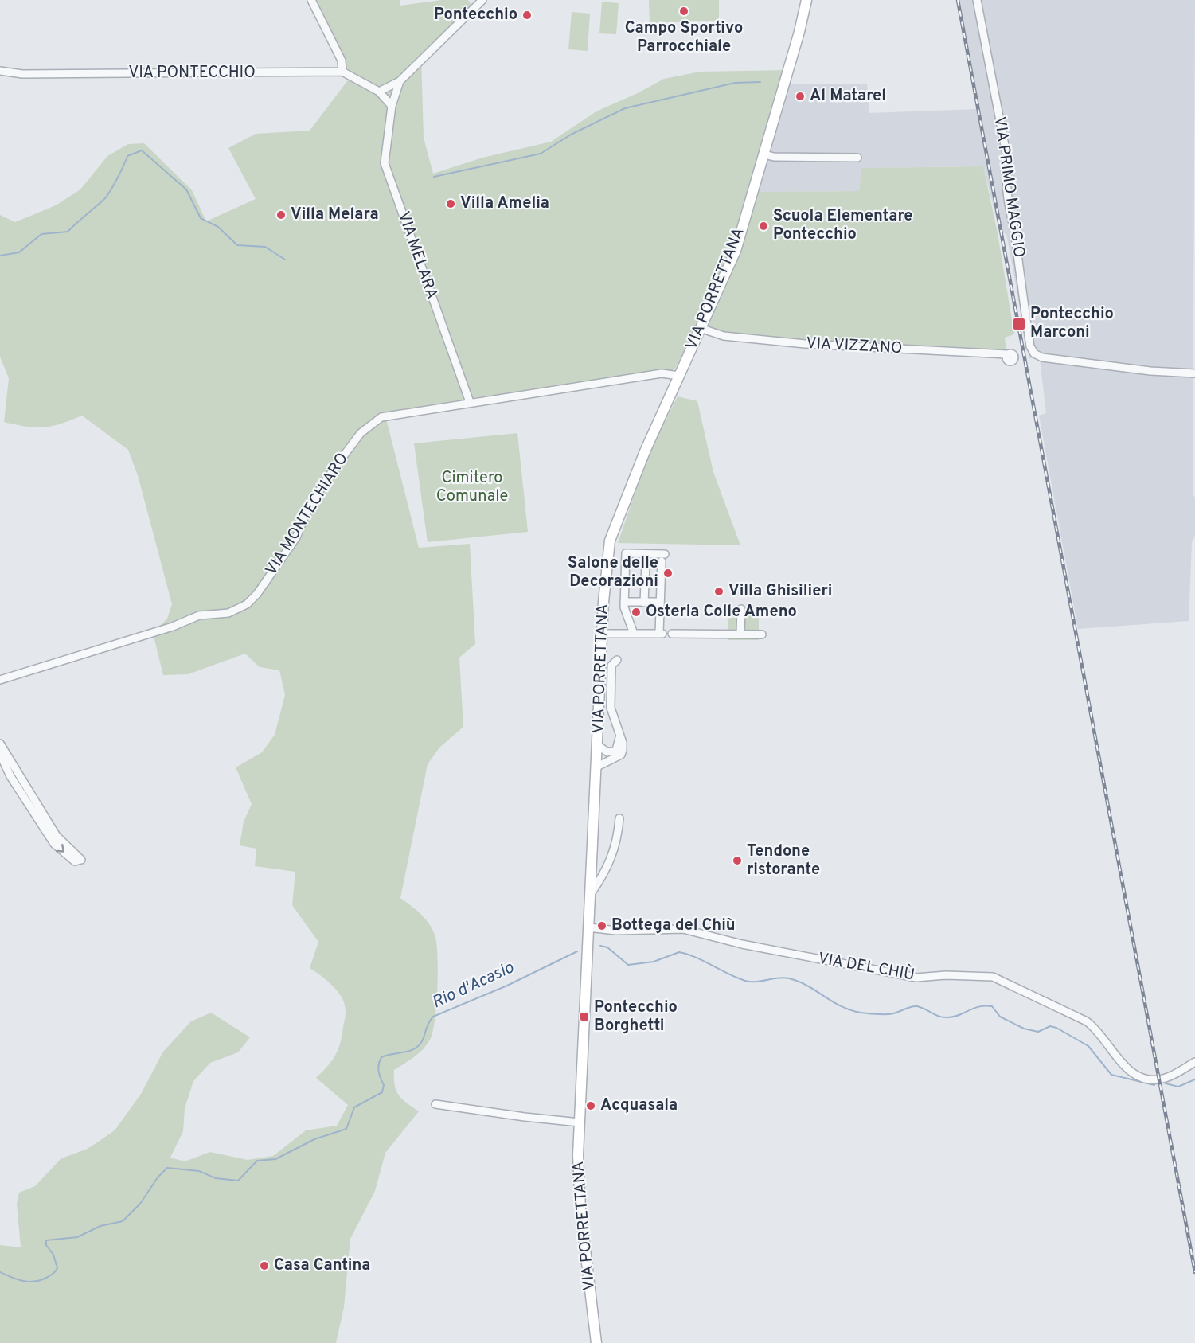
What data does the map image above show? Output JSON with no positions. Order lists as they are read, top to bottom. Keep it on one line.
{"streets":{"main road":["VIA PORRETTANA"],"street":["VIA PONTECCHIO","VIA PRIMO MAGGIO","VIA MELARA","VIA VIZZANO","VIA MONTECHIARO","VIA DEL CHIÙ"]},"crossings":[["VIA PONTECCHIO","VIA MELARA"],["VIA MELARA","VIA MONTECHIARO"],["VIA PORRETTANA","VIA VIZZANO"],["VIA PORRETTANA","VIA MONTECHIARO"],["VIA PORRETTANA","VIA DEL CHIÙ"]],"water":["Rio d'Acasio"],"parks":["Cimitero Comunale"],"places":{"other":["Campo Sportivo Parrocchiale","Pontecchio","Al Matarel","Villa Amelia","Villa Melara","Scuola Elementare Pontecchio","Salone delle Decorazioni","Villa Ghisilieri","Osteria Colle Ameno","Tendone ristorante","Bottega del Chiù","Acquasala","Casa Cantina"],"transit":["Pontecchio Marconi","Pontecchio Borghetti"]}}
